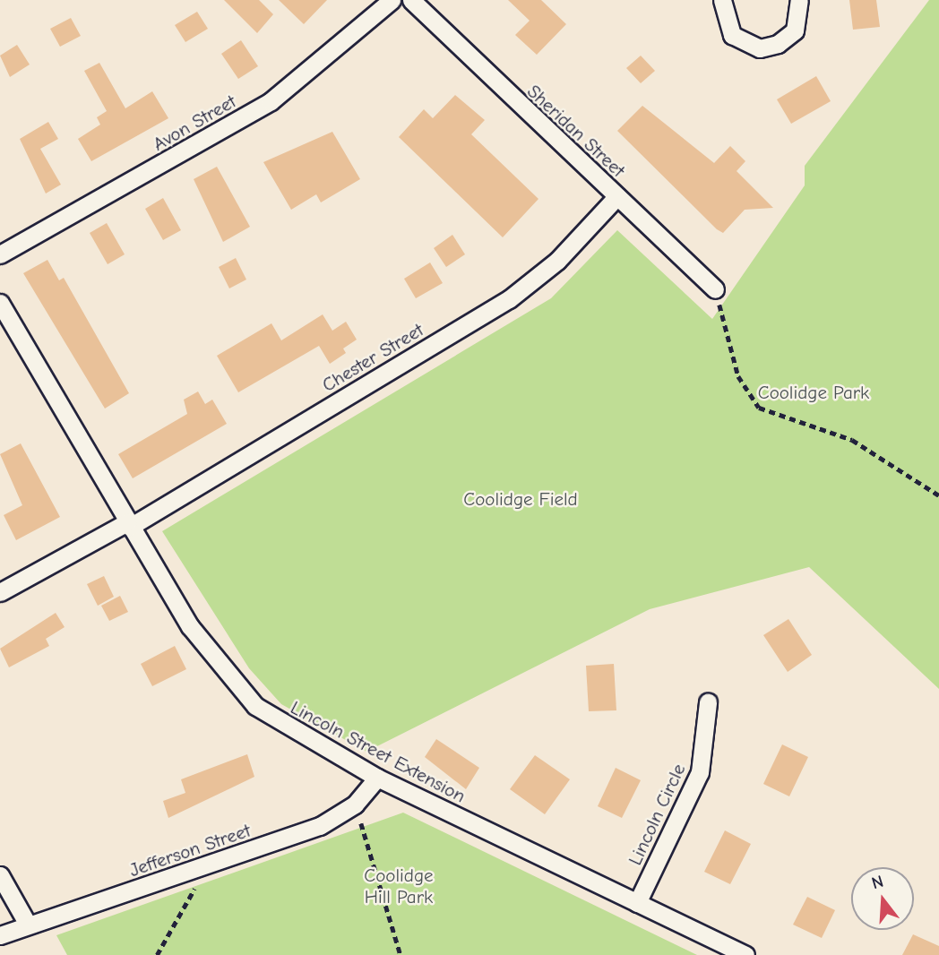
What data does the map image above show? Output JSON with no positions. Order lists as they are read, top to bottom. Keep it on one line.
{"streets":{"street":["Avon Street","Sheridan Street","Chester Street","Lincoln Street Extension","Lincoln Circle","Jefferson Street"]},"crossings":[["Sheridan Street","Chester Street"],["Chester Street","Lincoln Street Extension"],["Lincoln Street Extension","Lincoln Circle"],["Lincoln Street Extension","Jefferson Street"]],"parks":["Coolidge Park","Coolidge Field","Coolidge Hill Park"],"north":"top"}
